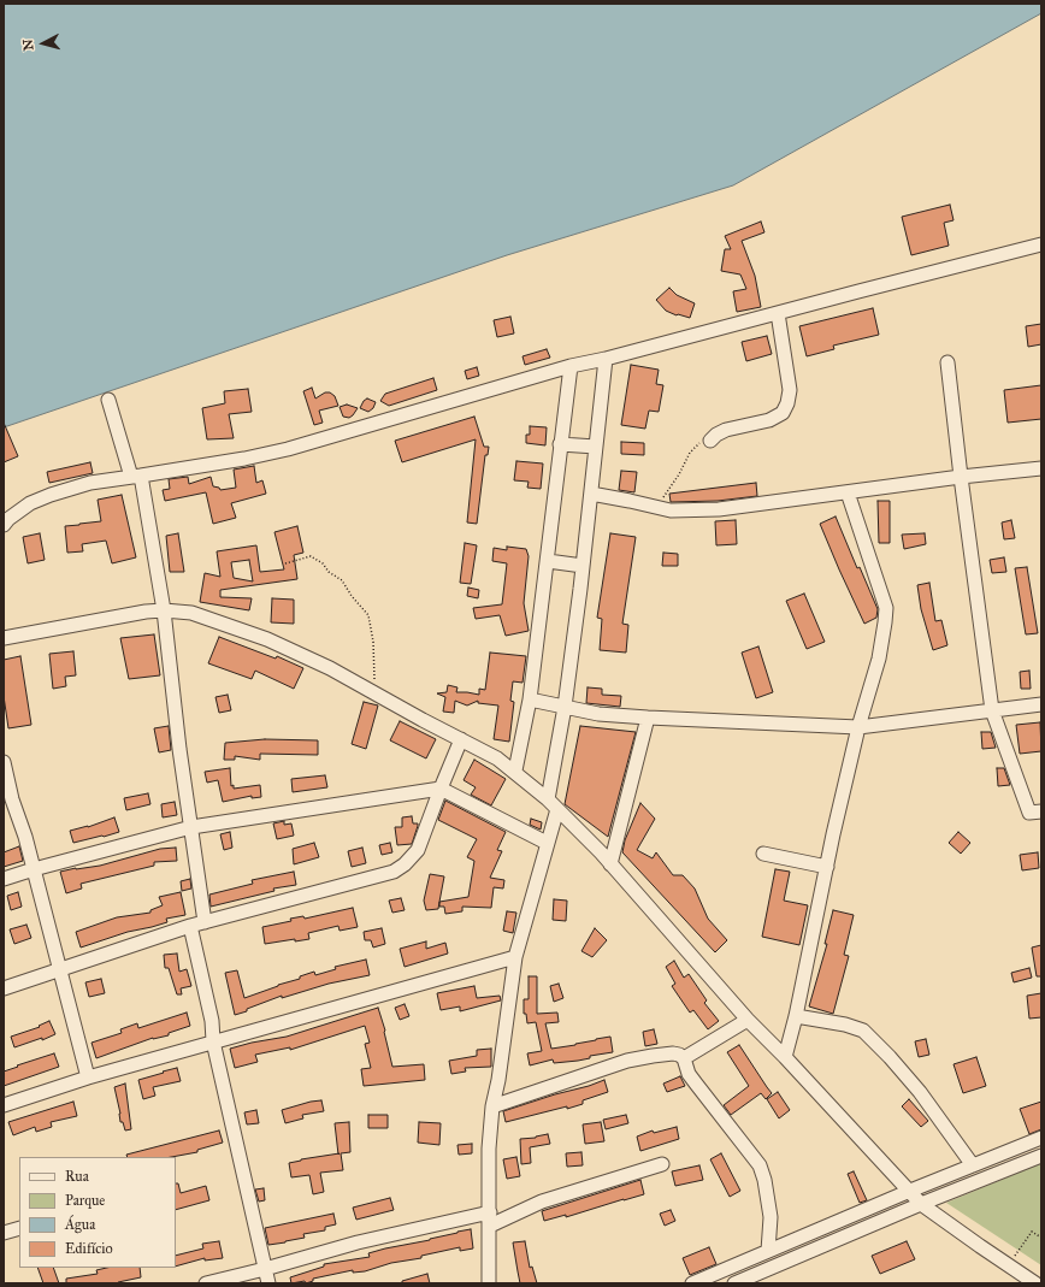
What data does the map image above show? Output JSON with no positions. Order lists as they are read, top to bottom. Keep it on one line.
{"legend":["Rua","Parque","Água","Edifício"],"north":"left"}
